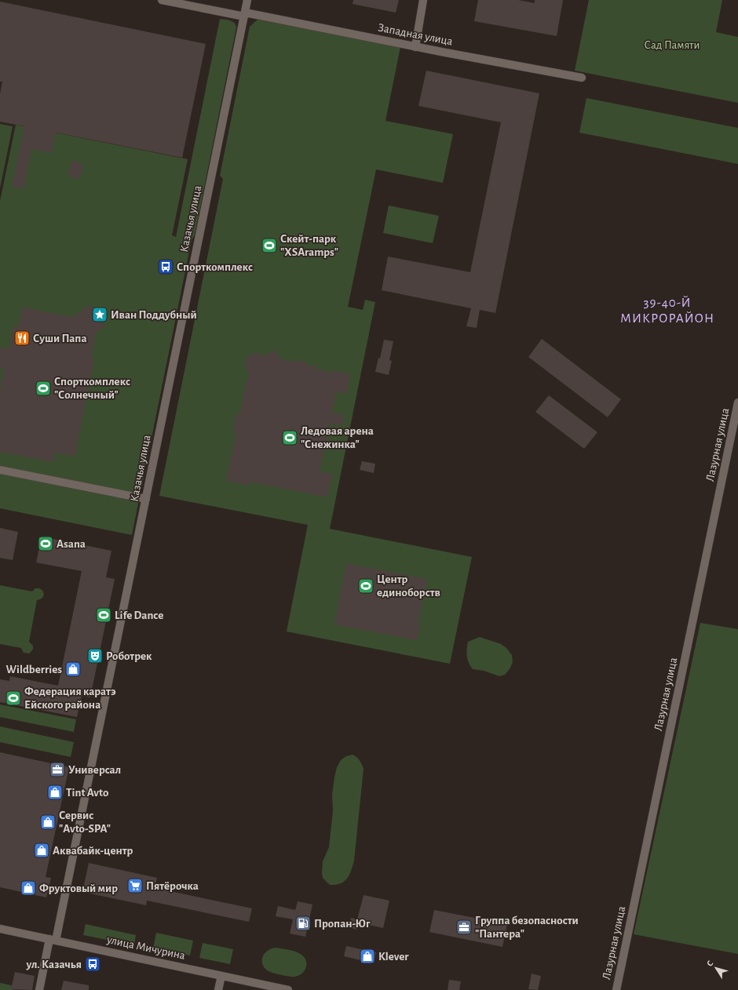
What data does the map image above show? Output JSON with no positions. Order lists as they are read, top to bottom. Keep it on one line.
{"streets":{"street":["Западная улица","Казачья улица","Лазурная улица","улица Мичурина"]},"crossings":[["Западная улица","Казачья улица"],["Казачья улица","улица Мичурина"]],"districts":["39-40-Й МИКРОРАЙОН"],"parks":["Сад Памяти"],"places":{"sports":["Скейт-парк \"XSAramps\"","Спорткомплекс \"Солнечный\"","Ледовая арена \"Снежинка\"","Asana","Центр единоборств","Life Dance","Федерация каратэ Ейского района"],"bus stop":["Спорткомплекс","ул. Казачья"],"place":["Иван Поддубный"],"restaurant":["Суши Папа"],"theatre":["Роботрек"],"shop":["Wildberries","Tint Avto","Сервис \"Avto-SPA\"","Аквабайк-центр","Фруктовый мир","Klever"],"office":["Универсал","Группа безопасности \"Пантера\""],"supermarket":["Пятёрочка"],"fuel station":["Пропан-Юг"]},"north":"top left"}
